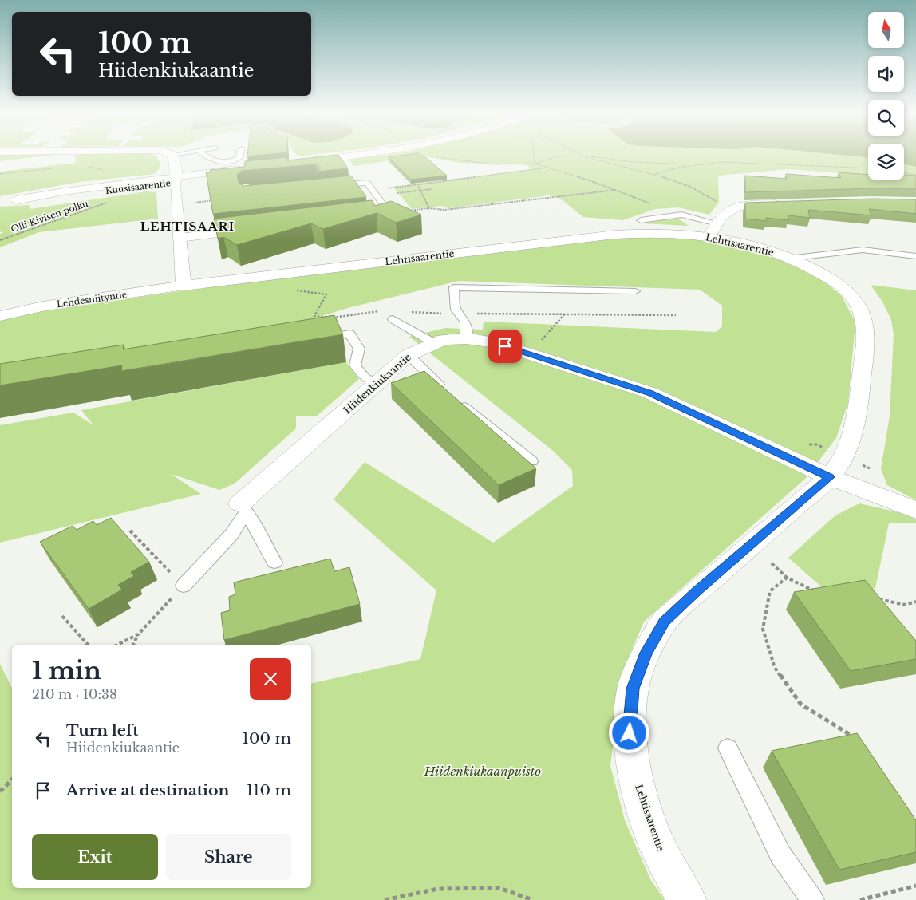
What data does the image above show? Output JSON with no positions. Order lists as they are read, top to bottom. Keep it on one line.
{"streets":{"street":["Kuusisaarentie","Lehtisaarentie","Lehdesniityntie","Hiidenkiukaantie"],"path":["Olli Kivisen polku"]},"crossings":[["Lehtisaarentie","Lehdesniityntie"],["Lehtisaarentie","Hiidenkiukaantie"]],"districts":["LEHTISAARI"],"parks":["Hiidenkiukaanpuisto"],"north":"top","page":{"turn":["100 m","Hiidenkiukaantie"],"heading":["1 min","210 m · 10:38"],"list":[{"name":"Turn left","note":"Hiidenkiukaantie","value":"100 m"},{"name":"Arrive at destination","value":"110 m"}],"buttons":["Exit","Share"]}}
